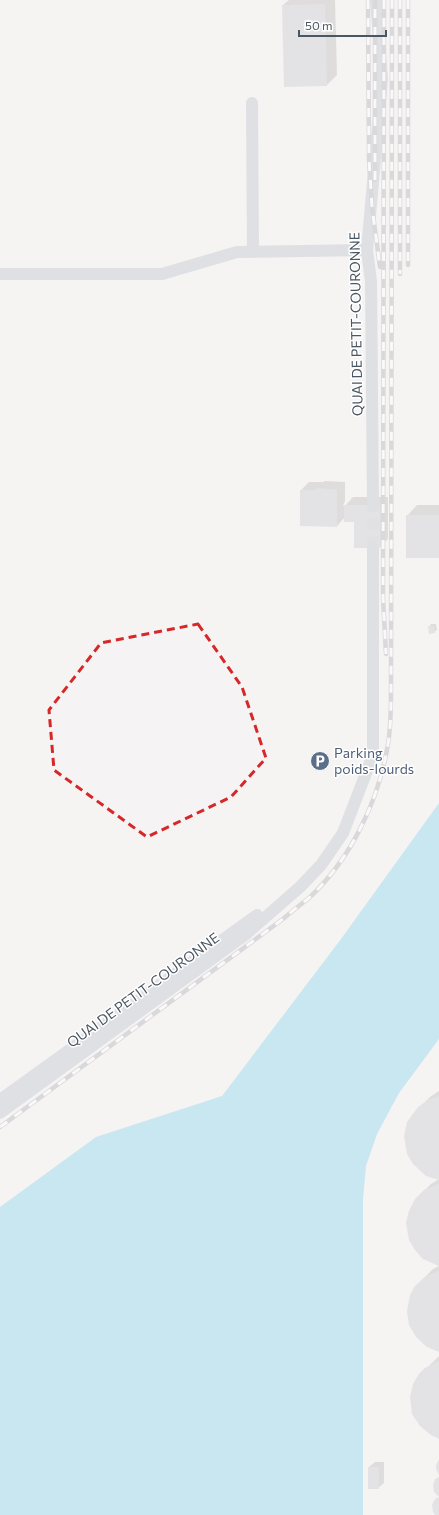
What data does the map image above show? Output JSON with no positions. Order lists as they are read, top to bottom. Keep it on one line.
{"streets":{"street":["QUAI DE PETIT-COURONNE"]},"places":{"parking":["Parking poids-lourds"]},"scale_bar":"50 m"}
